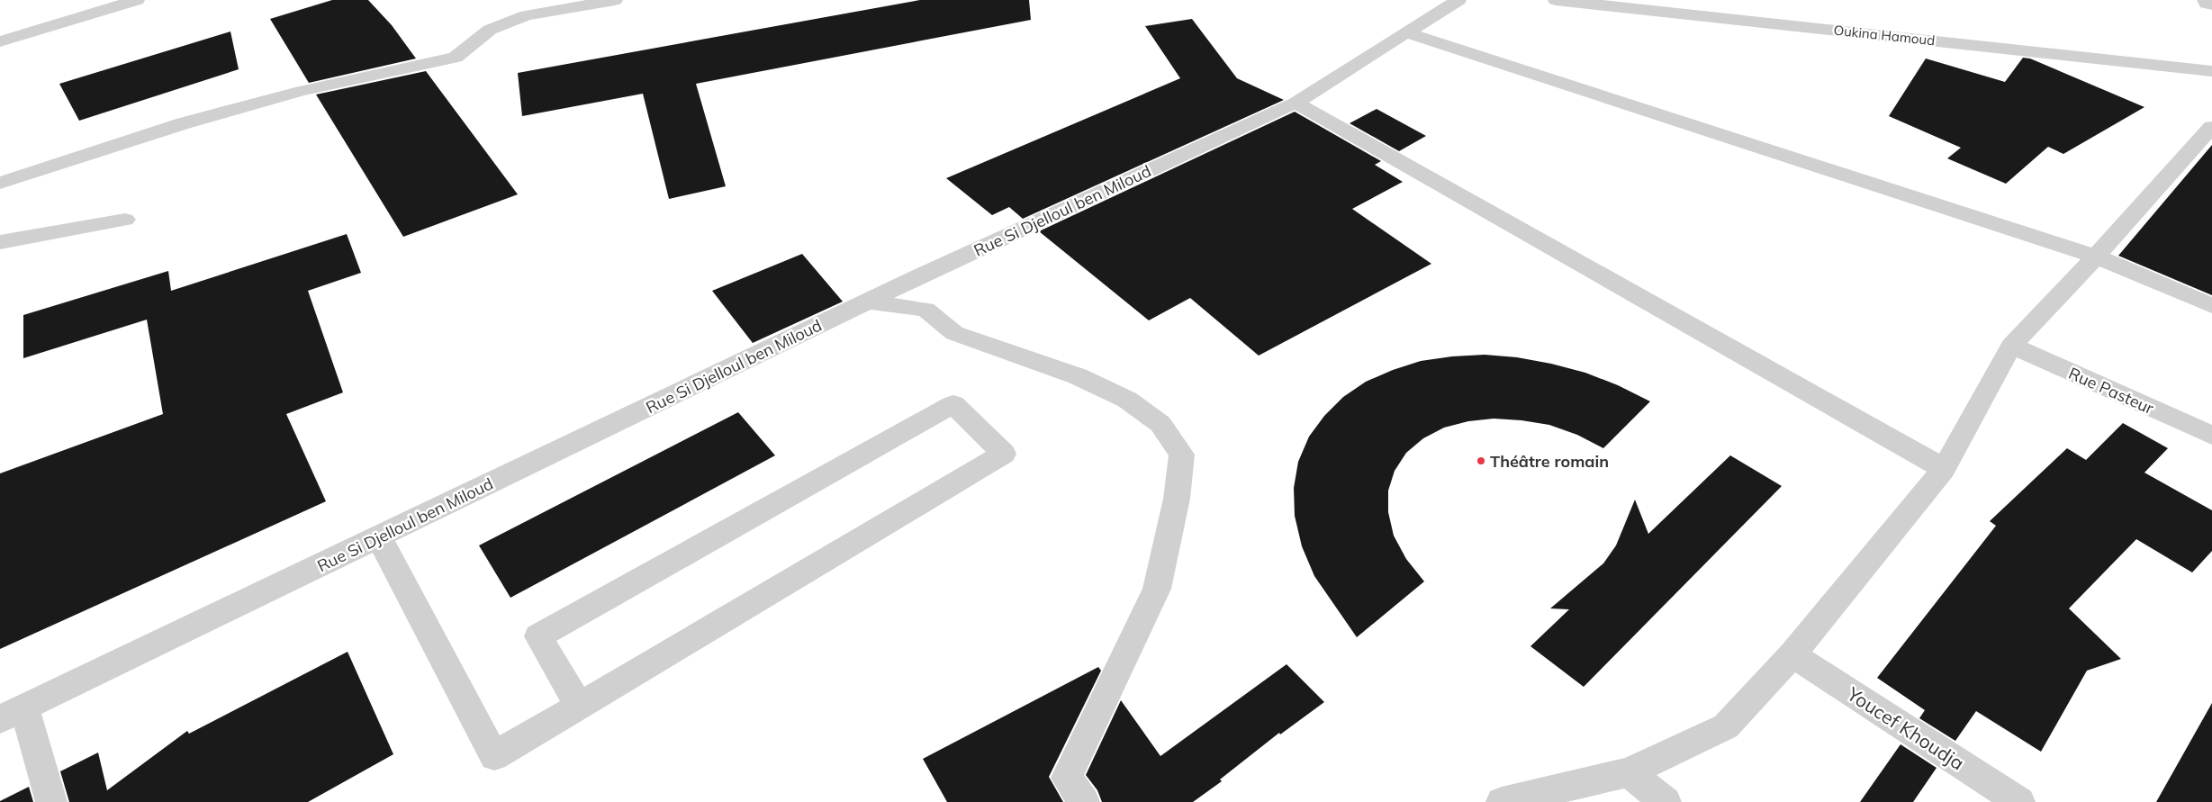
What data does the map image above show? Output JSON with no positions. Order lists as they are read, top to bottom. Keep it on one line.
{"streets":{"street":["Oukina Hamoud","Rue Si Djelloul ben Miloud","Rue Pasteur","Youcef Khoudja"]},"places":["Théâtre romain"]}
